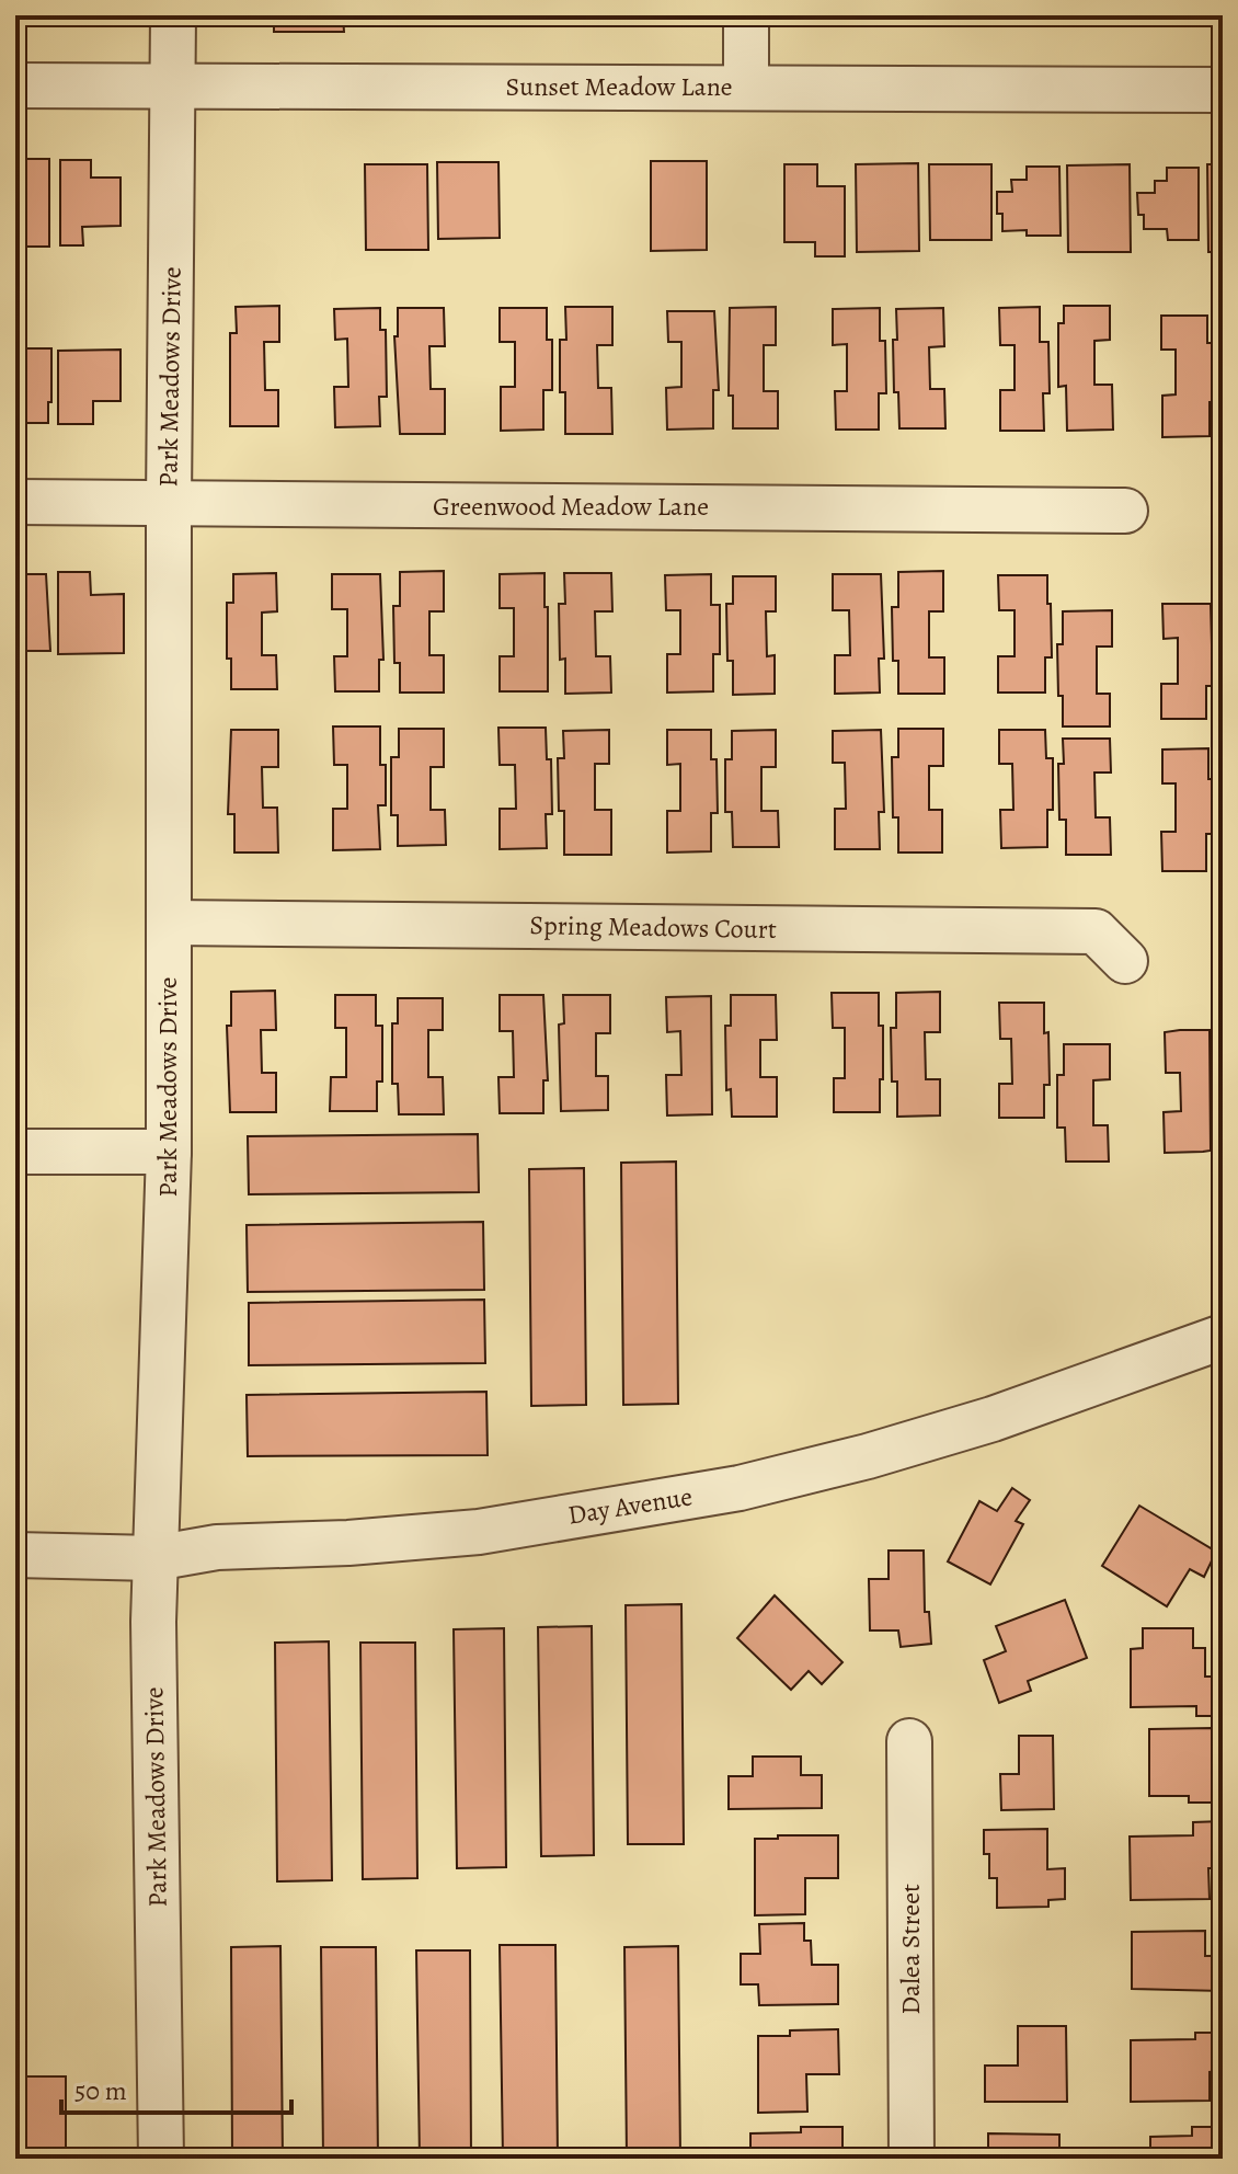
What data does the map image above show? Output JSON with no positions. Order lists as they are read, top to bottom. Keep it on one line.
{"streets":{"street":["Sunset Meadow Lane","Park Meadows Drive","Greenwood Meadow Lane","Spring Meadows Court","Day Avenue","Dalea Street"]},"crossings":[["Sunset Meadow Lane","Park Meadows Drive"],["Park Meadows Drive","Greenwood Meadow Lane"],["Park Meadows Drive","Spring Meadows Court"],["Park Meadows Drive","Day Avenue"]],"scale_bar":"50 m"}
